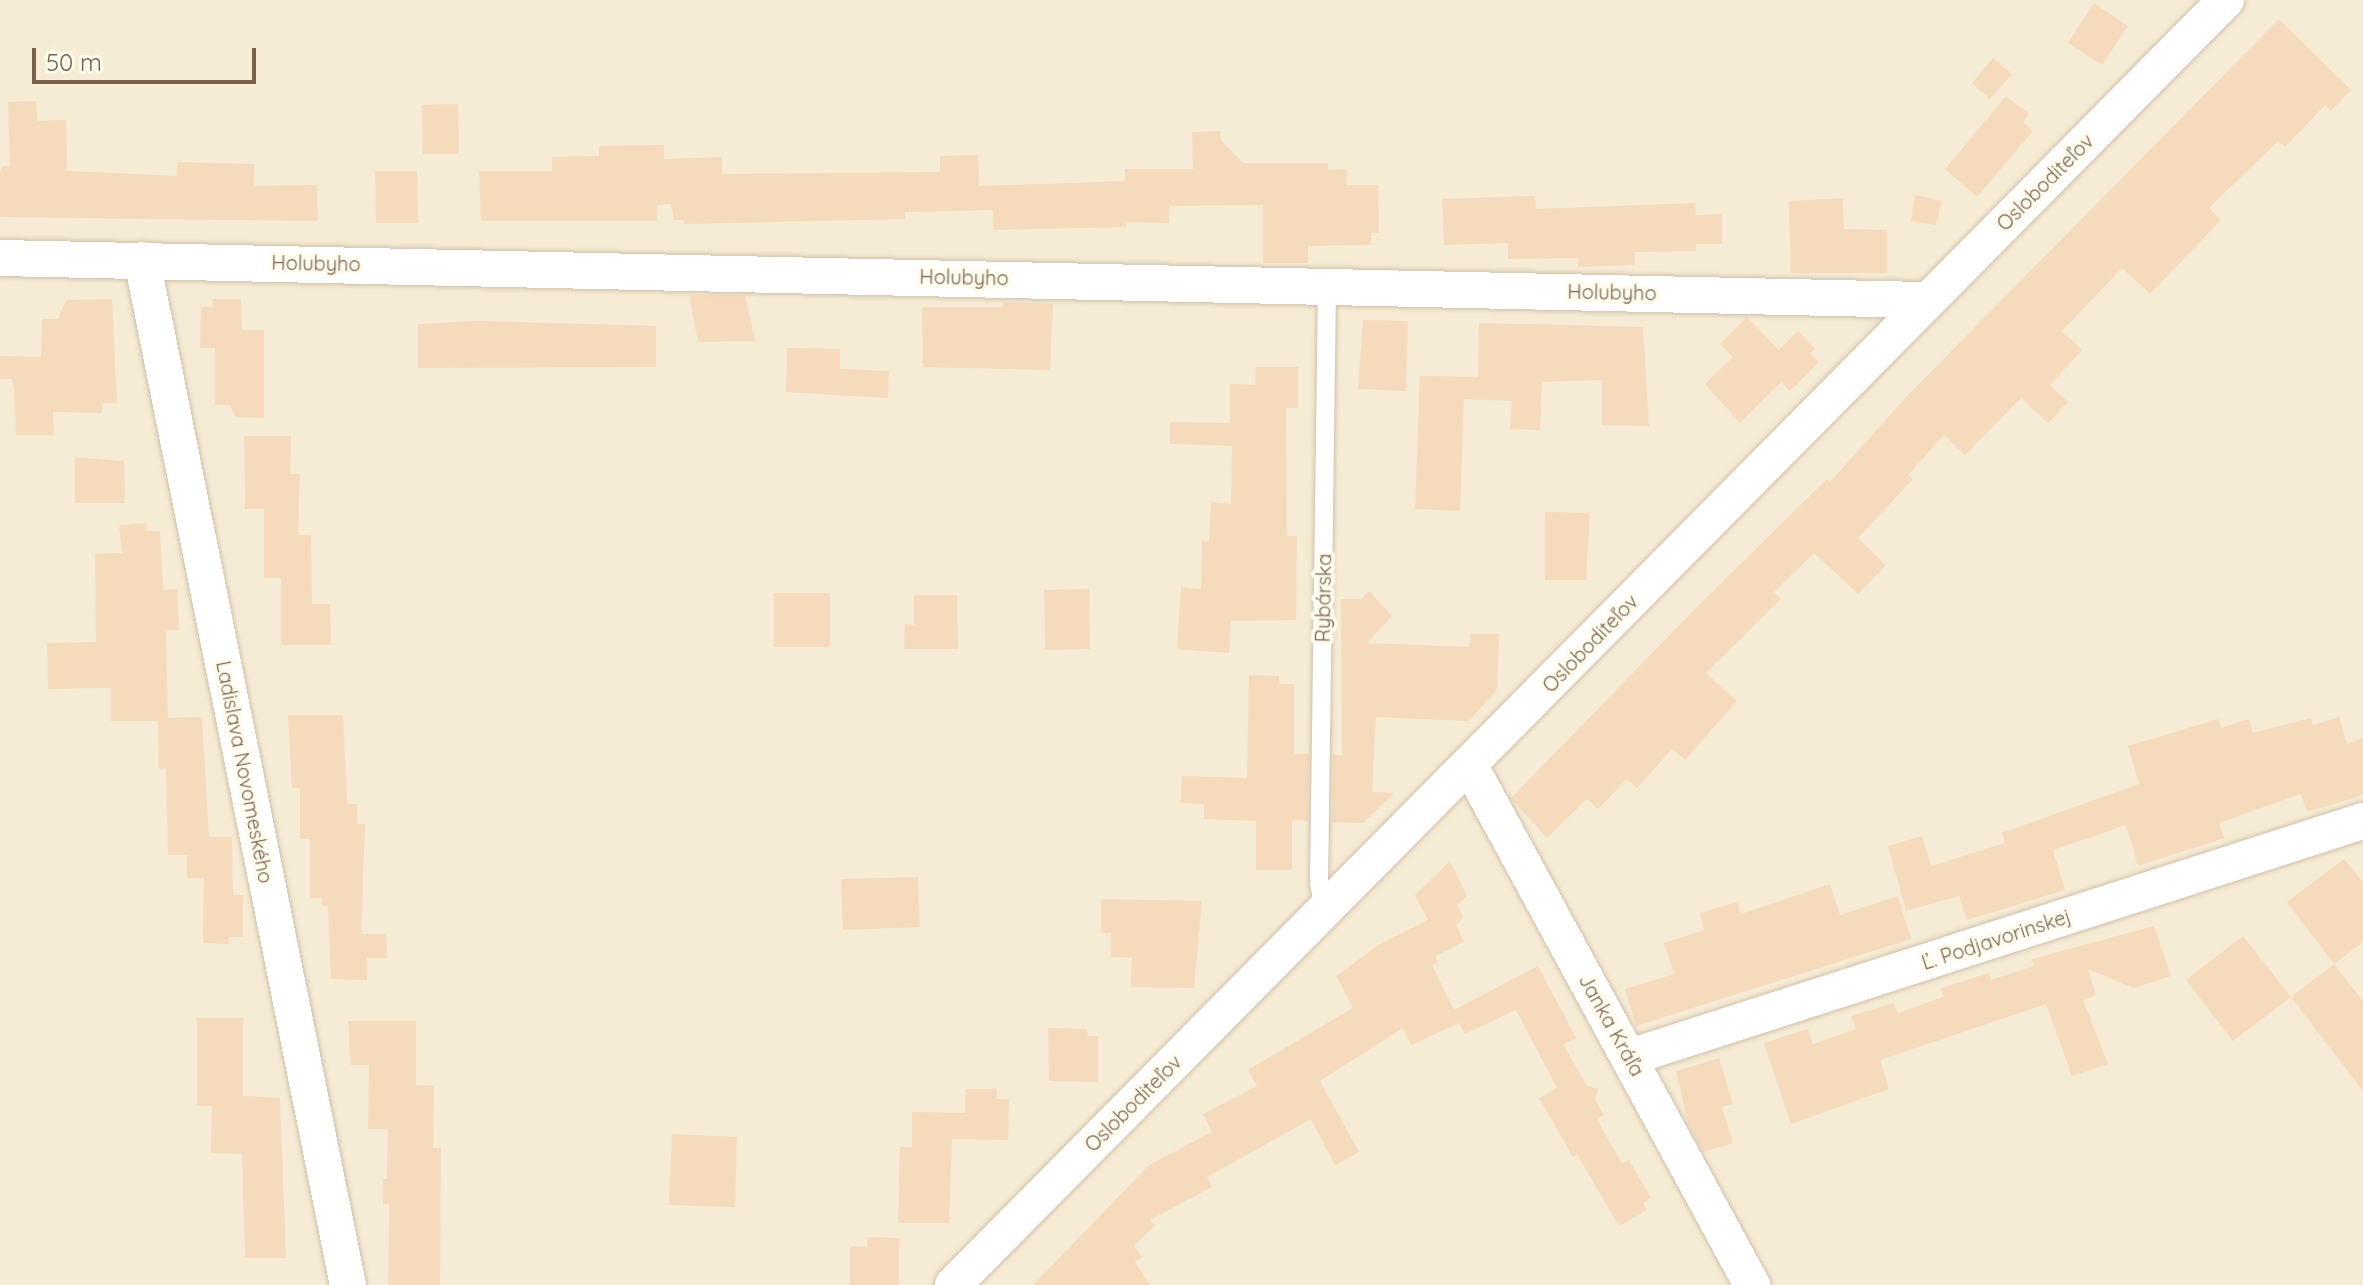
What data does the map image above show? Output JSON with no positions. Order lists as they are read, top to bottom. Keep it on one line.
{"streets":{"street":["Osloboditeľov","Holubyho","Ladislava Novomeského","Ľ. Podjavorinskej","Janka Kráľa"],"lane":["Rybárska"]},"crossings":[["Osloboditeľov","Holubyho"],["Osloboditeľov","Rybárska"],["Osloboditeľov","Janka Kráľa"],["Holubyho","Rybárska"],["Holubyho","Ladislava Novomeského"],["Ľ. Podjavorinskej","Janka Kráľa"]],"scale_bar":"50 m"}
